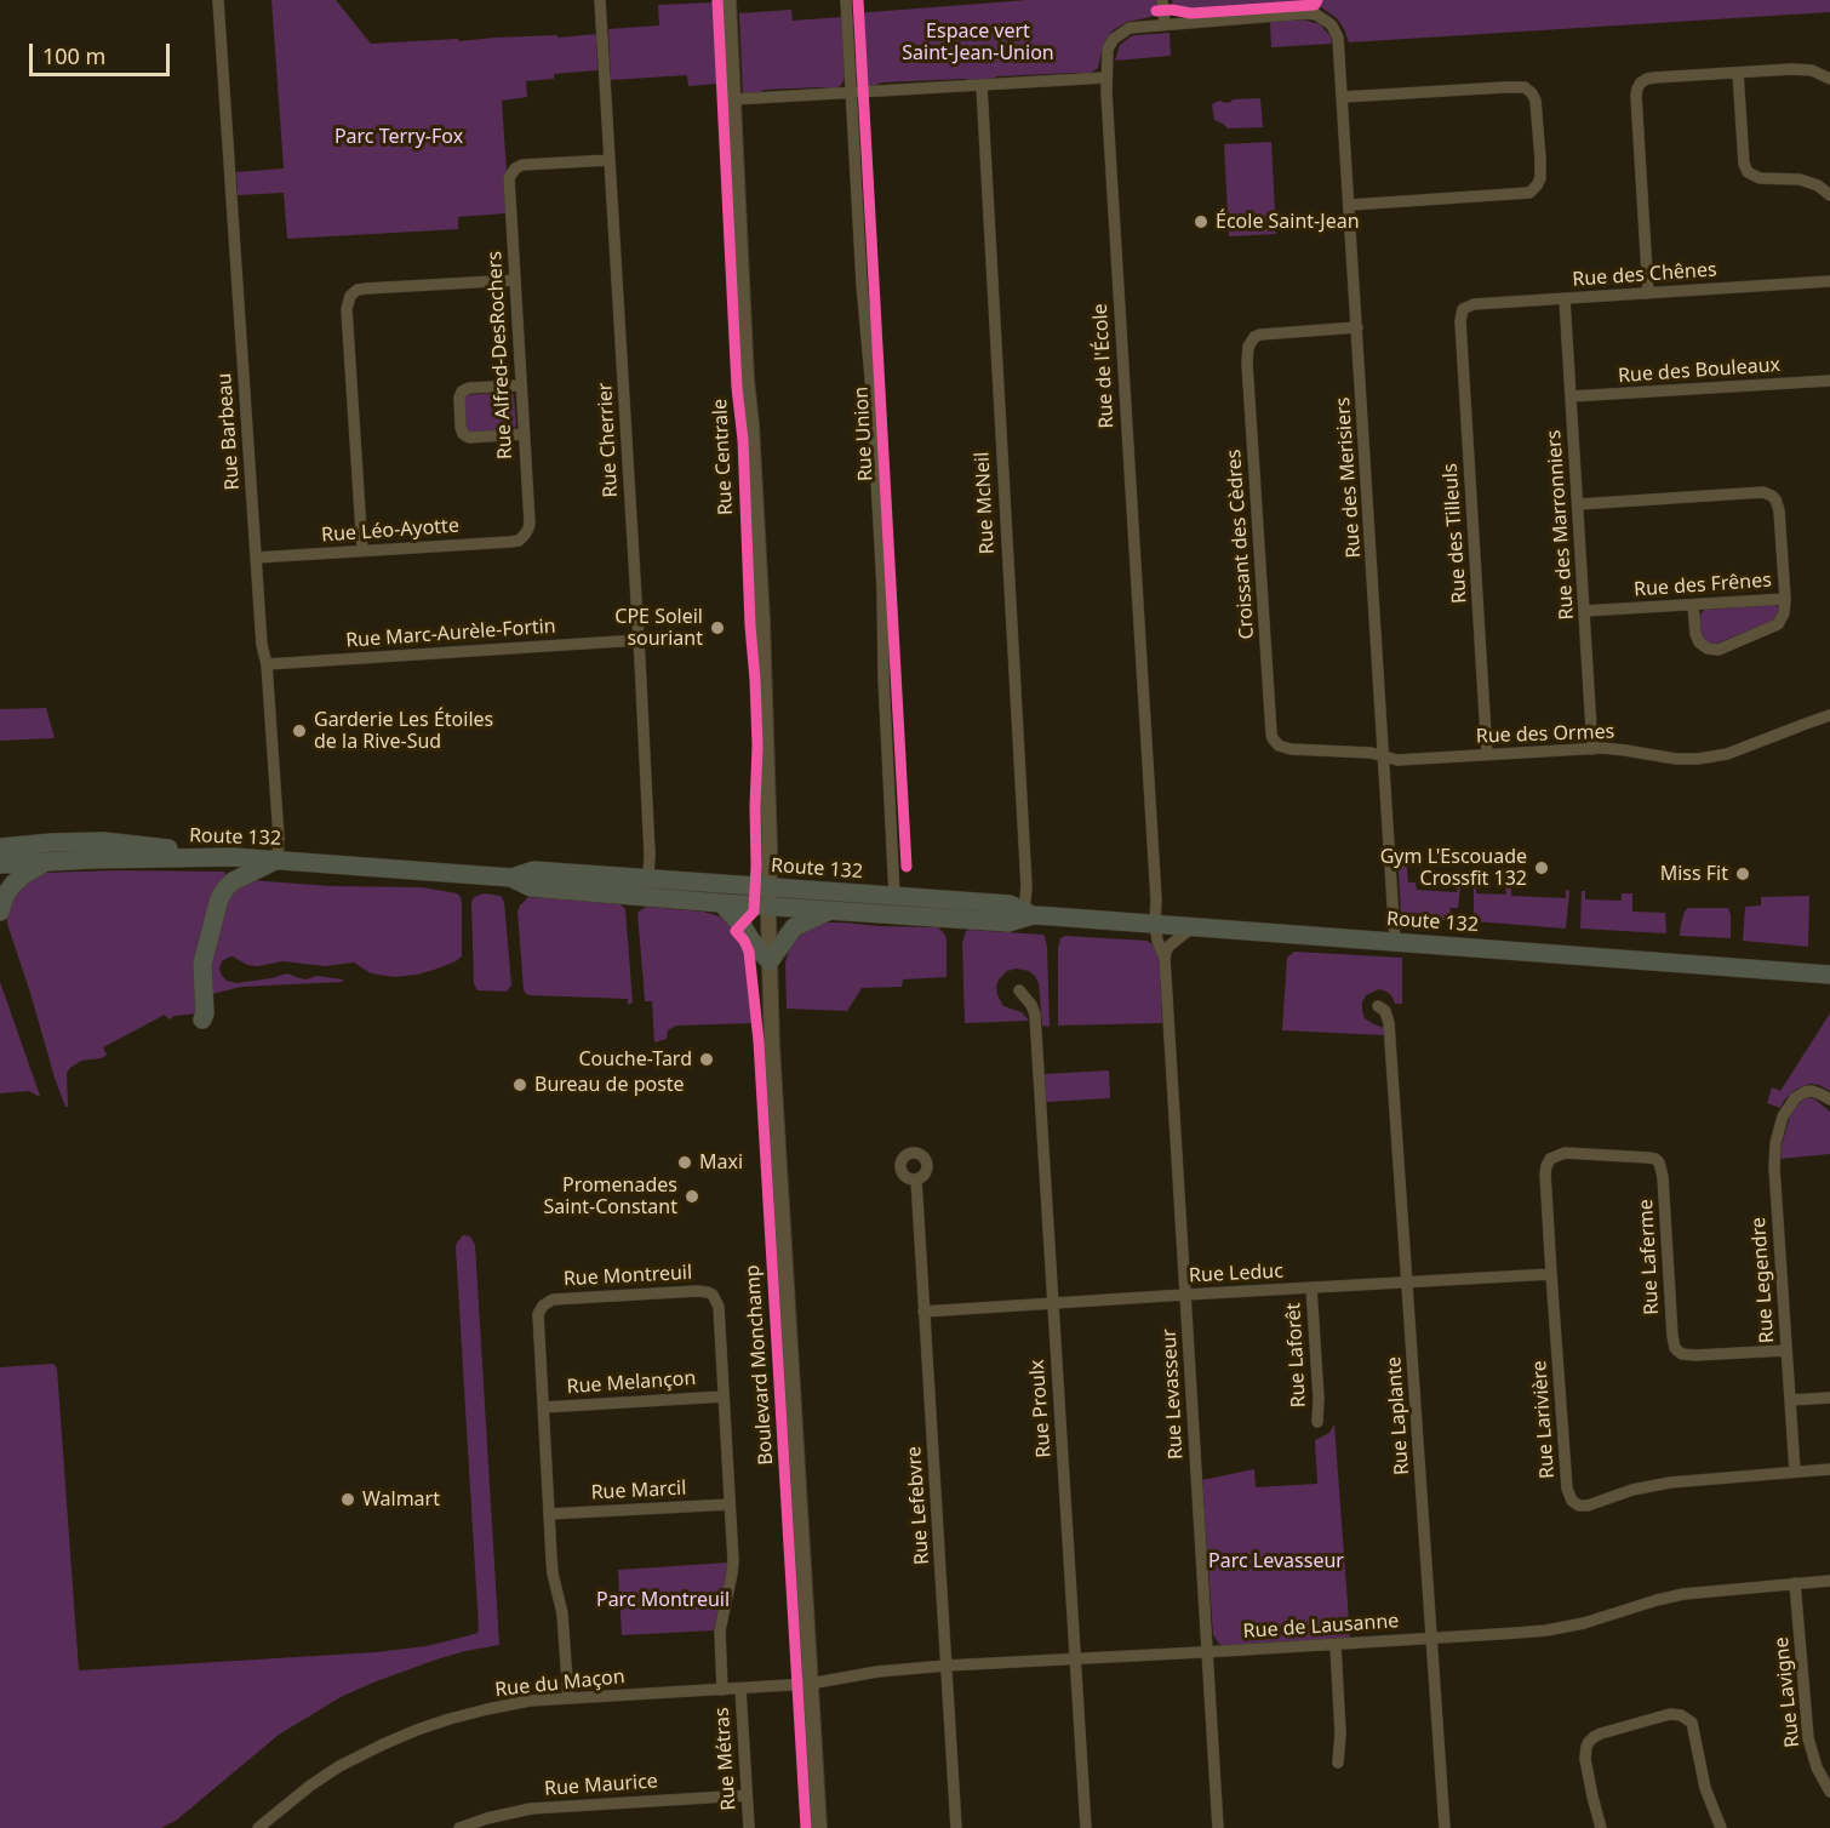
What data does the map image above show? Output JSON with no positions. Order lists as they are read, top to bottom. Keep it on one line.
{"streets":{"highway":["Route 132"],"street":["Rue des Chênes","Rue Alfred-DesRochers","Rue de l'École","Rue des Bouleaux","Rue Barbeau","Rue Union","Rue Cherrier","Rue Centrale","Rue des Merisiers","Rue McNeil","Rue des Marronniers","Rue Léo-Ayotte","Rue des Tilleuls","Croissant des Cèdres","Rue des Frênes","Rue Marc-Aurèle-Fortin","Rue des Ormes","Rue Laferme","Rue Leduc","Rue Montreuil","Rue Legendre","Rue Laforêt","Boulevard Monchamp","Rue Melançon","Rue Levasseur","Rue Proulx","Rue Laplante","Rue Larivière","Rue Marcil","Rue Lefebvre","Rue de Lausanne","Rue du Maçon","Rue Lavigne","Rue Métras","Rue Maurice"]},"crossings":[["Rue des Chênes","Rue des Marronniers"],["Rue des Chênes","Rue des Tilleuls"],["Rue Alfred-DesRochers","Rue Cherrier"],["Rue Alfred-DesRochers","Rue Léo-Ayotte"],["Rue de l'École","Rue des Merisiers"],["Rue de l'École","Route 132"],["Rue de l'École","Rue Levasseur"],["Rue des Bouleaux","Rue des Marronniers"],["Rue Barbeau","Rue Léo-Ayotte"],["Rue Barbeau","Rue Marc-Aurèle-Fortin"],["Rue Barbeau","Route 132"],["Rue Union","Route 132"],["Rue Cherrier","Rue Marc-Aurèle-Fortin"],["Rue Cherrier","Route 132"],["Rue Centrale","Route 132"],["Rue Centrale","Boulevard Monchamp"],["Rue des Merisiers","Croissant des Cèdres"],["Rue des Merisiers","Rue des Ormes"],["Rue des Merisiers","Route 132"],["Rue McNeil","Route 132"],["Rue des Marronniers","Rue des Frênes"],["Rue des Marronniers","Rue des Ormes"],["Rue des Tilleuls","Rue des Ormes"],["Croissant des Cèdres","Rue des Ormes"],["Route 132","Boulevard Monchamp"],["Route 132","Rue Levasseur"],["Rue Laferme","Rue Legendre"],["Rue Laferme","Rue Larivière"],["Rue Leduc","Rue Laforêt"],["Rue Leduc","Rue Levasseur"],["Rue Leduc","Rue Proulx"],["Rue Leduc","Rue Laplante"],["Rue Leduc","Rue Larivière"],["Rue Leduc","Rue Lefebvre"],["Rue Montreuil","Rue Melançon"],["Rue Montreuil","Rue Marcil"],["Rue Montreuil","Rue du Maçon"],["Rue Legendre","Rue Larivière"],["Boulevard Monchamp","Rue de Lausanne"],["Boulevard Monchamp","Rue du Maçon"],["Rue Levasseur","Rue de Lausanne"],["Rue Proulx","Rue de Lausanne"],["Rue Laplante","Rue de Lausanne"],["Rue Lefebvre","Rue de Lausanne"],["Rue de Lausanne","Rue du Maçon"],["Rue de Lausanne","Rue Lavigne"],["Rue du Maçon","Rue Métras"],["Rue Métras","Rue Maurice"]],"parks":["Espace vert Saint-Jean-Union","Parc Terry-Fox","Parc Levasseur","Parc Montreuil"],"places":["École Saint-Jean","CPE Soleil souriant","Garderie Les Étoiles de la Rive-Sud","Gym L'Escouade Crossfit 132","Miss Fit","Couche-Tard","Bureau de poste","Maxi","Promenades Saint-Constant","Walmart"],"scale_bar":"100 m"}
